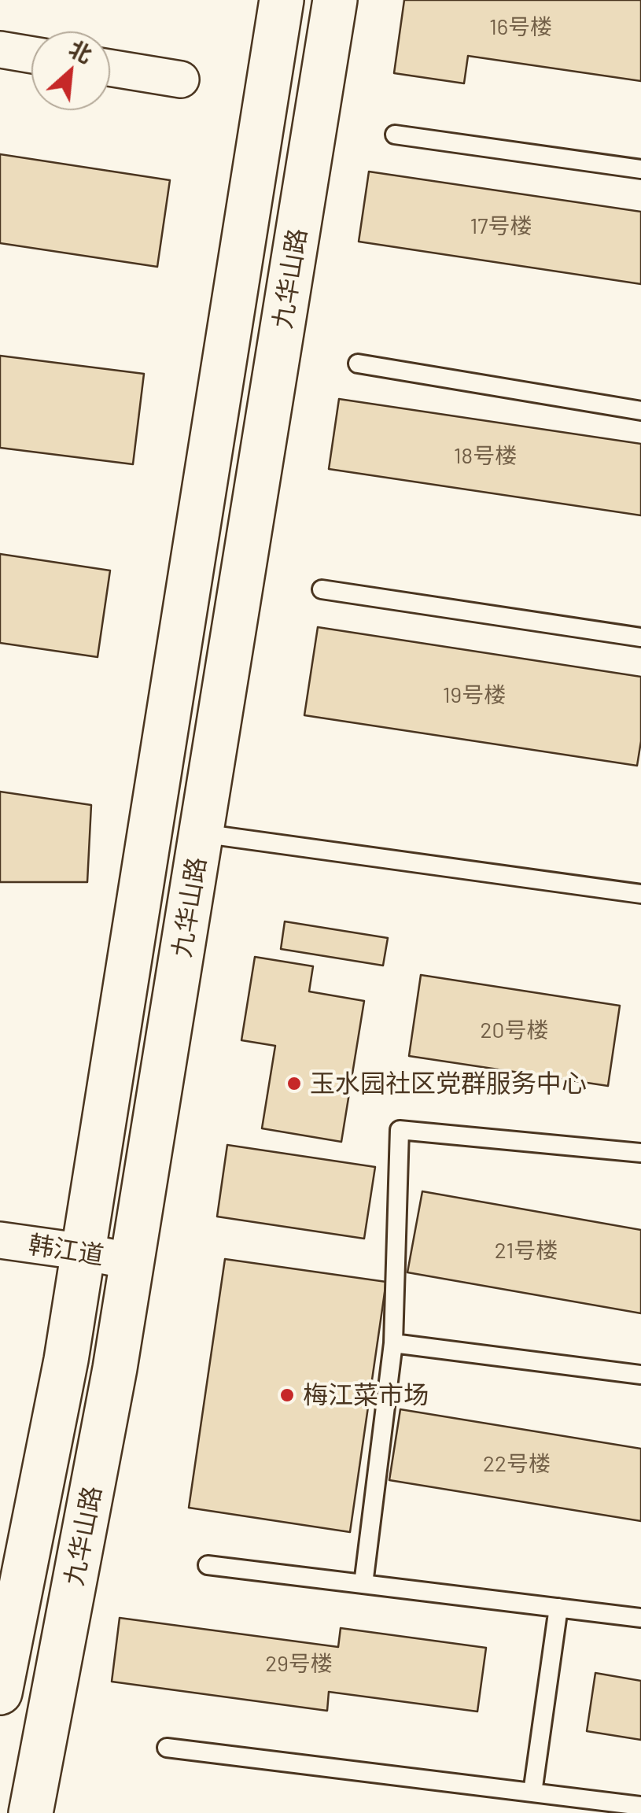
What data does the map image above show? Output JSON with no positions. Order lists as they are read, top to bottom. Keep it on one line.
{"streets":{"street":["九华山路","韩江道"]},"crossings":[["九华山路","韩江道"]],"places":["玉水园社区党群服务中心","梅江菜市场"],"house_numbers":["16号楼","17号楼","18号楼","19号楼","20号楼","21号楼","22号楼","29号楼"],"north":"top right"}
